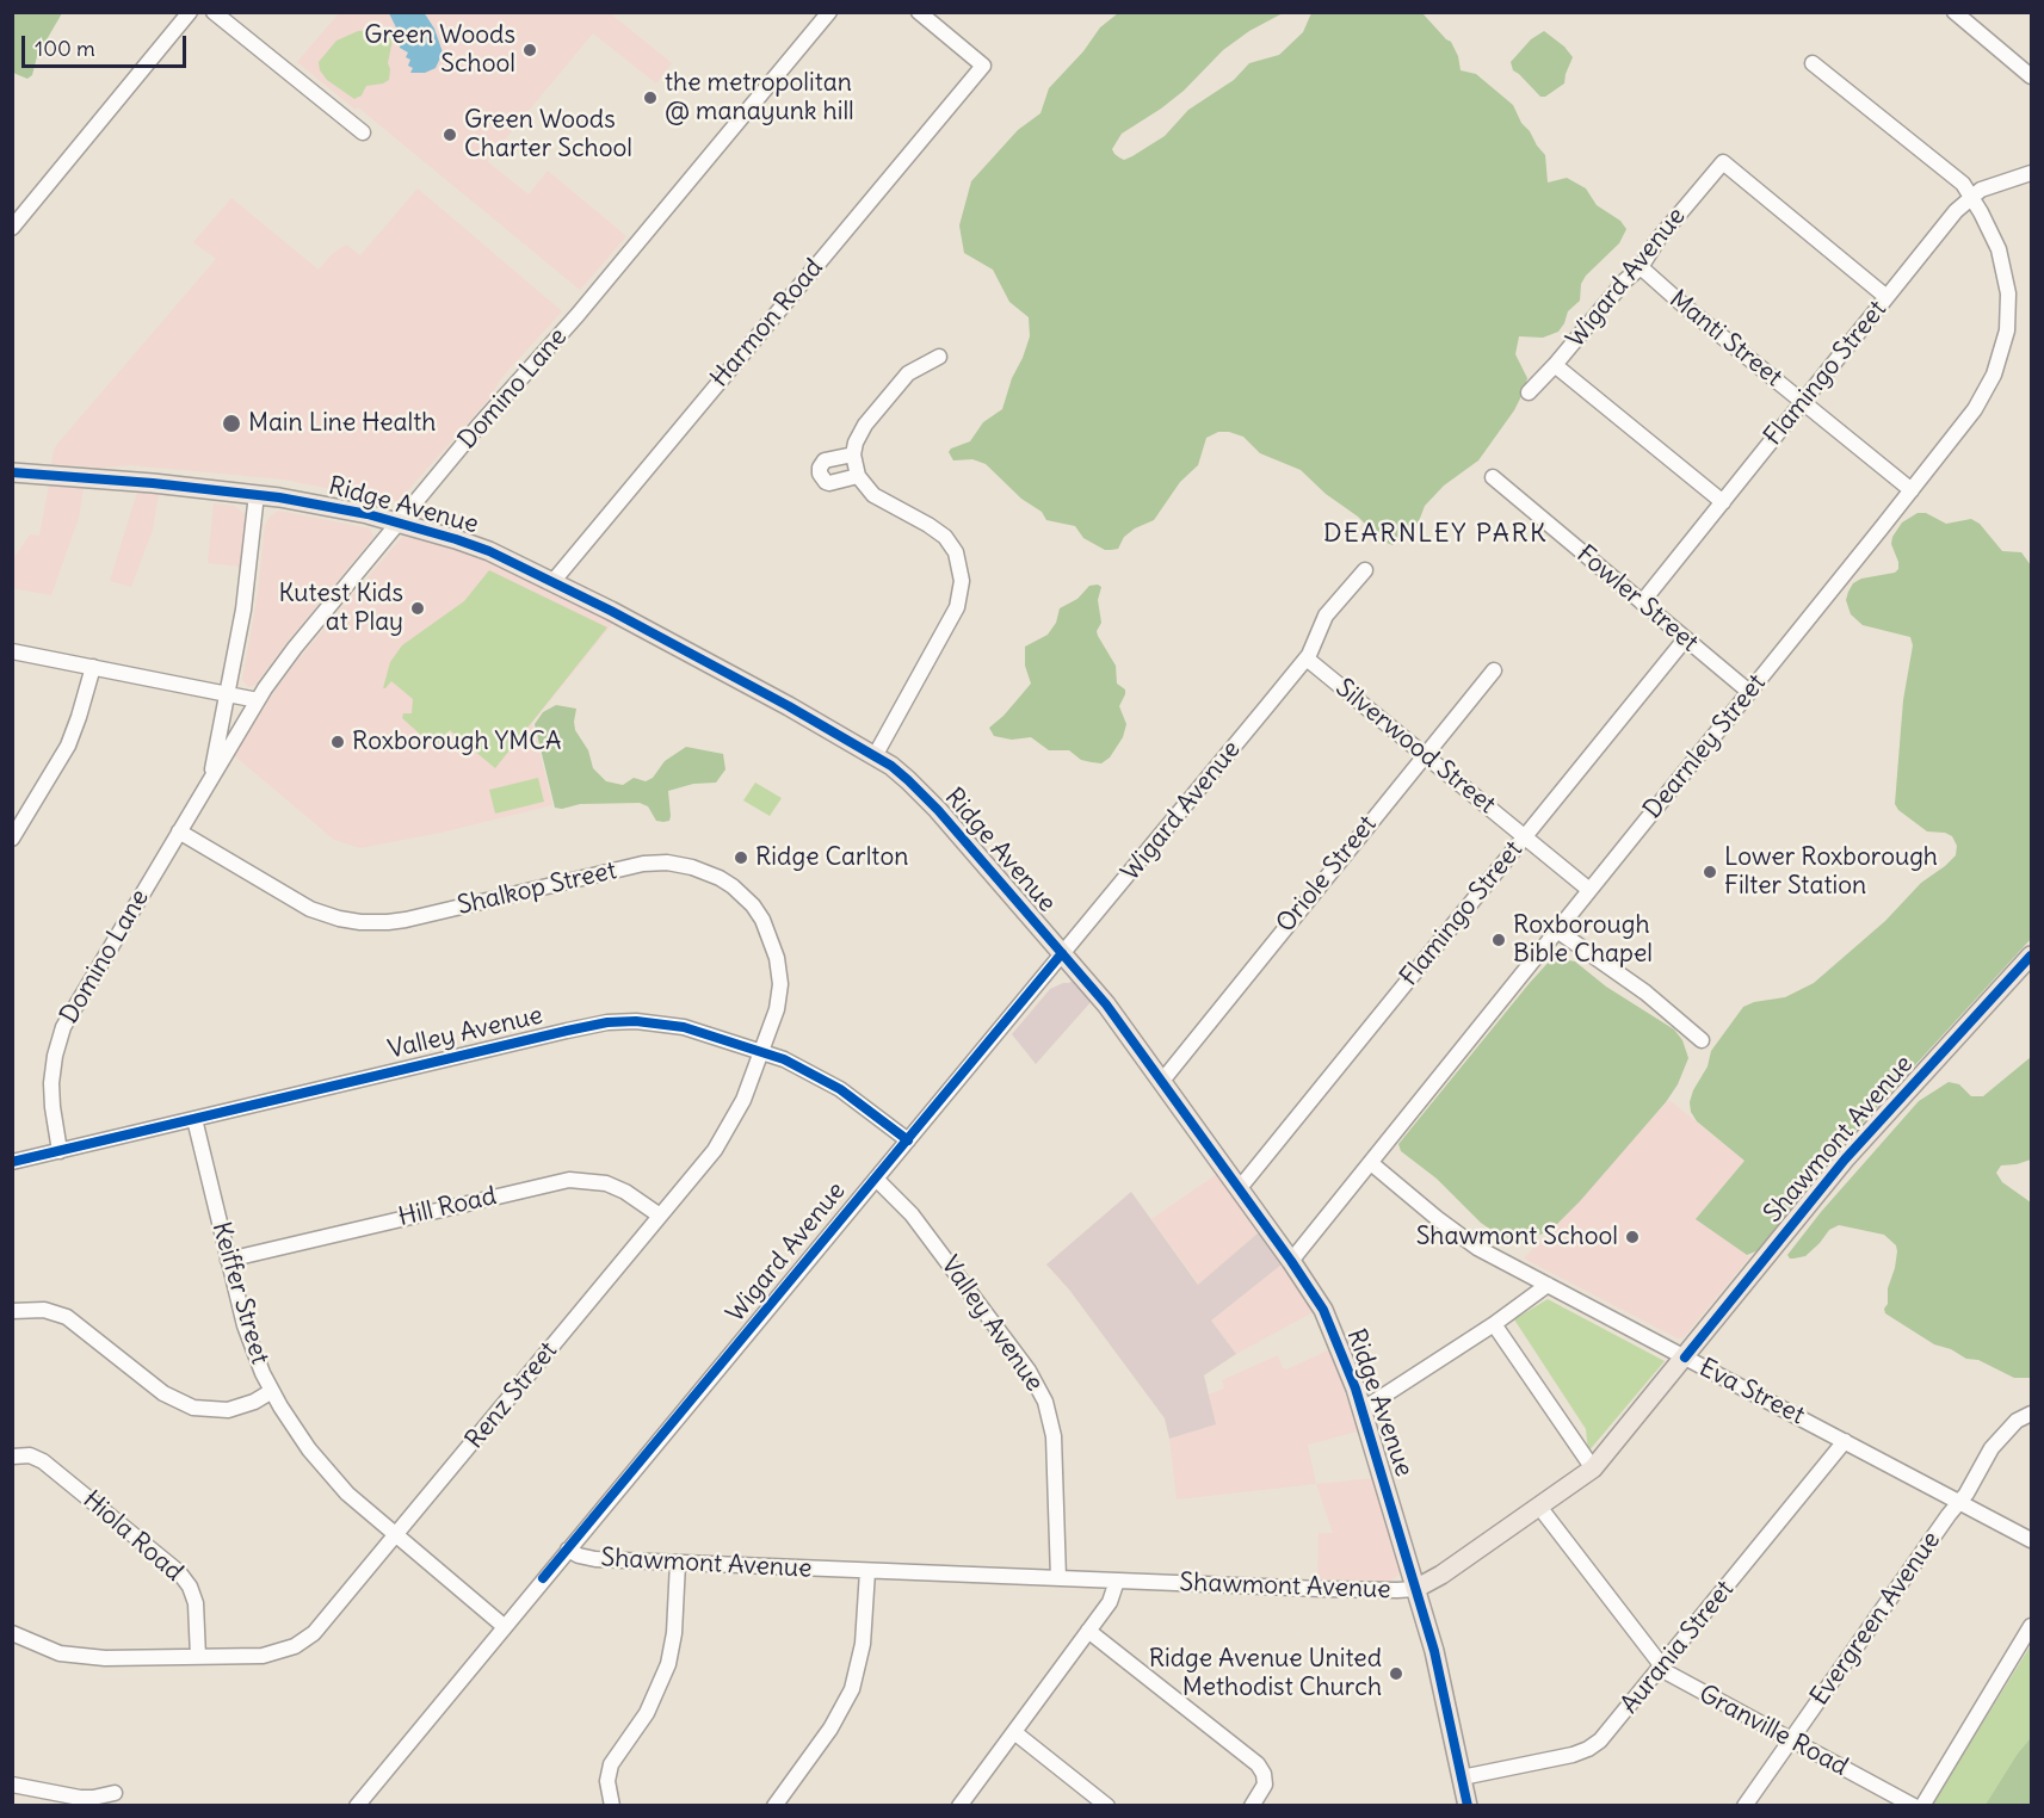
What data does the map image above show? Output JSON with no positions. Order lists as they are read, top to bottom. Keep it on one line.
{"streets":{"main road":["Ridge Avenue","Shawmont Avenue"],"street":["Wigard Avenue","Harmon Road","Manti Street","Flamingo Street","Domino Lane","Fowler Street","Silverwood Street","Dearnley Street","Oriole Street","Shalkop Street","Valley Avenue","Hill Road","Keiffer Street","Eva Street","Renz Street","Hiola Road","Evergreen Avenue","Aurania Street","Granville Road"]},"crossings":[["Wigard Avenue","Manti Street"],["Wigard Avenue","Flamingo Street"],["Wigard Avenue","Ridge Avenue"],["Wigard Avenue","Silverwood Street"],["Wigard Avenue","Valley Avenue"],["Wigard Avenue","Shawmont Avenue"],["Wigard Avenue","Keiffer Street"],["Harmon Road","Ridge Avenue"],["Manti Street","Flamingo Street"],["Manti Street","Dearnley Street"],["Flamingo Street","Ridge Avenue"],["Flamingo Street","Fowler Street"],["Flamingo Street","Silverwood Street"],["Flamingo Street","Dearnley Street"],["Domino Lane","Ridge Avenue"],["Domino Lane","Shalkop Street"],["Domino Lane","Valley Avenue"],["Ridge Avenue","Dearnley Street"],["Ridge Avenue","Oriole Street"],["Ridge Avenue","Shawmont Avenue"],["Ridge Avenue","Aurania Street"],["Fowler Street","Dearnley Street"],["Silverwood Street","Dearnley Street"],["Silverwood Street","Oriole Street"],["Dearnley Street","Eva Street"],["Shalkop Street","Valley Avenue"],["Shalkop Street","Renz Street"],["Valley Avenue","Shawmont Avenue"],["Valley Avenue","Keiffer Street"],["Valley Avenue","Renz Street"],["Shawmont Avenue","Eva Street"],["Shawmont Avenue","Granville Road"],["Hill Road","Keiffer Street"],["Hill Road","Renz Street"],["Keiffer Street","Renz Street"],["Eva Street","Evergreen Avenue"],["Eva Street","Aurania Street"],["Renz Street","Hiola Road"],["Evergreen Avenue","Granville Road"],["Aurania Street","Granville Road"]],"districts":["DEARNLEY PARK"],"places":["Green Woods School","the metropolitan @ manayunk hill","Green Woods Charter School","Main Line Health","Kutest Kids at Play","Roxborough YMCA","Ridge Carlton","Lower Roxborough Filter Station","Roxborough Bible Chapel","Shawmont School","Ridge Avenue United Methodist Church"],"scale_bar":"100 m"}
